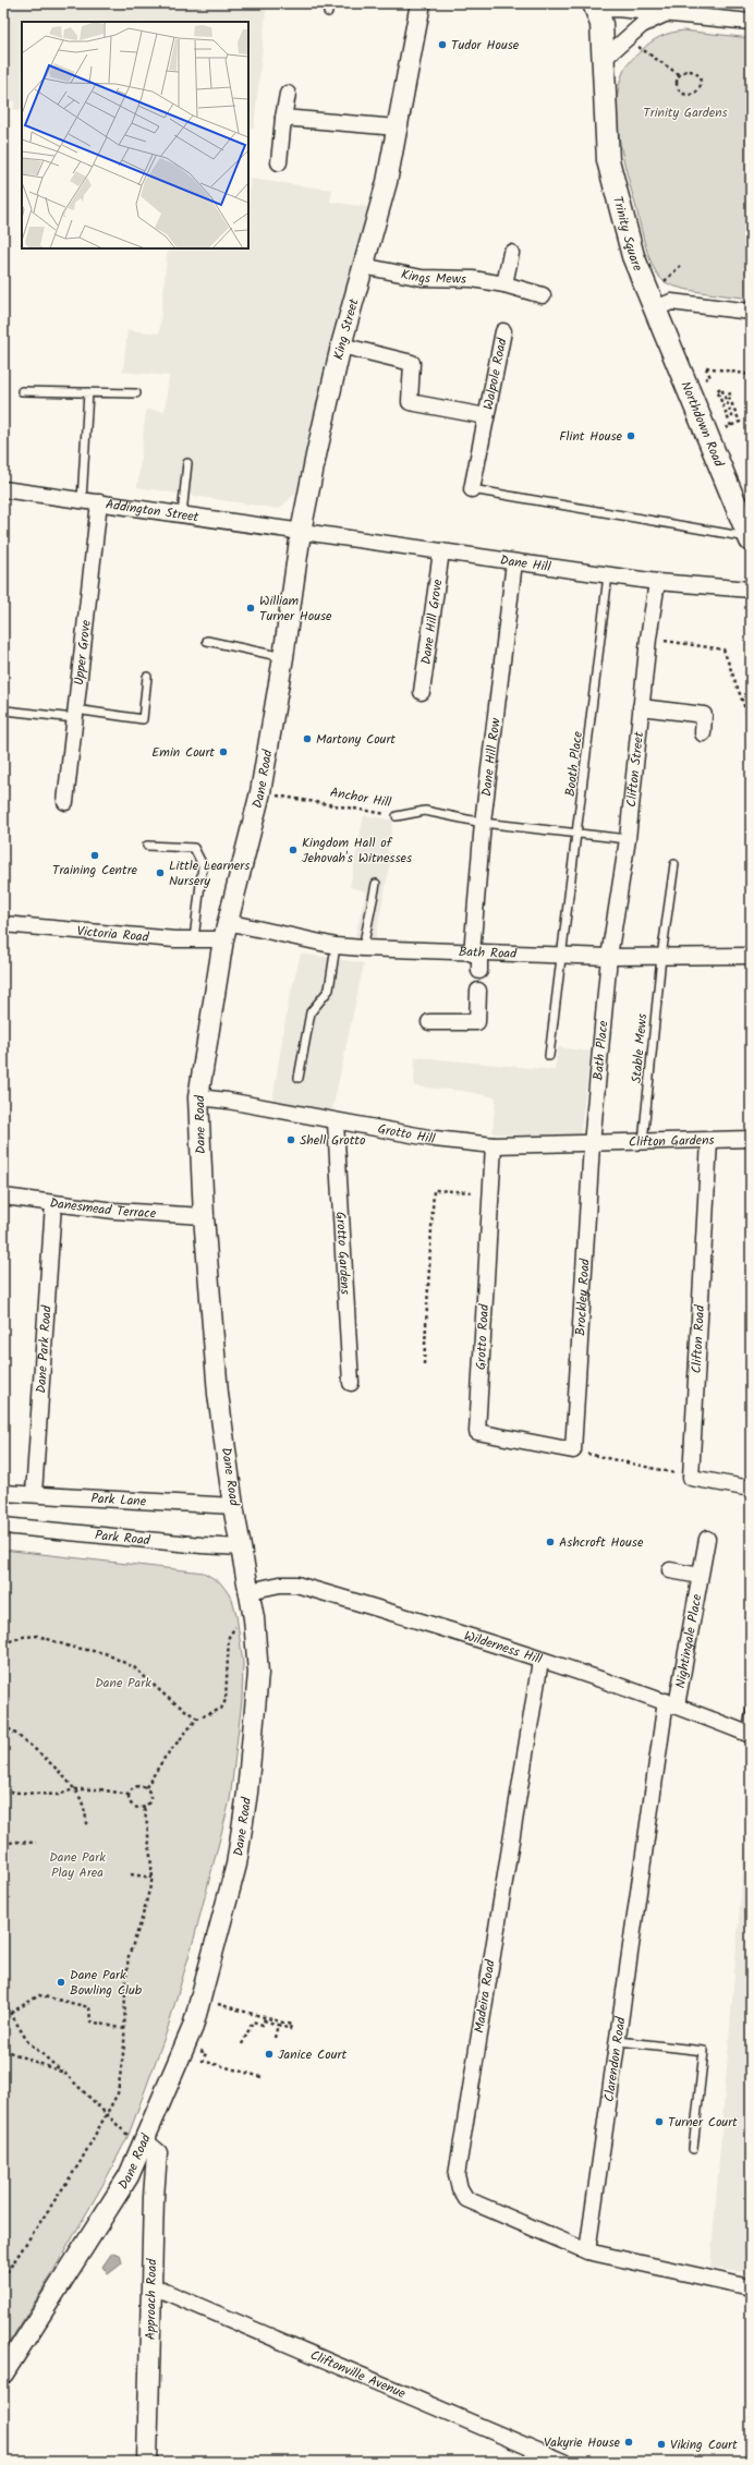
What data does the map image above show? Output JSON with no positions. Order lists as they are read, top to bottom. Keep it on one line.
{"streets":{"main road":["Trinity Square","Northdown Road"],"street":["Kings Mews","King Street","Walpole Road","Addington Street","Dane Hill","Dane Hill Grove","Upper Grove","Dane Hill Row","Clifton Street","Dane Road","Victoria Road","Bath Road","Bath Place","Grotto Hill","Clifton Gardens","Danesmead Terrace","Grotto Gardens","Brockley Road","Grotto Road","Clifton Road","Dane Park Road","Park Lane","Park Road","Nightingale Place","Wilderness Hill","Madeira Road","Clarendon Road","Approach Road","Cliftonville Avenue"],"lane":["Booth Place","Anchor Hill","Stable Mews"]},"crossings":[["Trinity Square","Northdown Road"],["Kings Mews","King Street"],["King Street","Walpole Road"],["King Street","Addington Street"],["King Street","Dane Hill"],["King Street","Dane Road"],["Addington Street","Dane Hill"],["Addington Street","Upper Grove"],["Addington Street","Dane Road"],["Dane Hill","Dane Hill Grove"],["Dane Hill","Dane Hill Row"],["Dane Hill","Booth Place"],["Dane Hill","Clifton Street"],["Dane Hill","Dane Road"],["Dane Hill Row","Anchor Hill"],["Dane Hill Row","Bath Road"],["Booth Place","Anchor Hill"],["Booth Place","Bath Road"],["Clifton Street","Anchor Hill"],["Clifton Street","Bath Road"],["Clifton Street","Bath Place"],["Dane Road","Anchor Hill"],["Dane Road","Victoria Road"],["Dane Road","Bath Road"],["Dane Road","Grotto Hill"],["Dane Road","Danesmead Terrace"],["Dane Road","Park Lane"],["Dane Road","Park Road"],["Dane Road","Wilderness Hill"],["Dane Road","Approach Road"],["Victoria Road","Bath Road"],["Bath Road","Stable Mews"],["Bath Road","Bath Place"],["Stable Mews","Clifton Gardens"],["Bath Place","Grotto Hill"],["Bath Place","Clifton Gardens"],["Bath Place","Brockley Road"],["Grotto Hill","Clifton Gardens"],["Grotto Hill","Grotto Gardens"],["Grotto Hill","Brockley Road"],["Grotto Hill","Grotto Road"],["Clifton Gardens","Brockley Road"],["Clifton Gardens","Clifton Road"],["Danesmead Terrace","Dane Park Road"],["Brockley Road","Grotto Road"],["Dane Park Road","Park Lane"],["Nightingale Place","Wilderness Hill"],["Nightingale Place","Clarendon Road"],["Wilderness Hill","Madeira Road"],["Wilderness Hill","Clarendon Road"],["Madeira Road","Clarendon Road"],["Approach Road","Cliftonville Avenue"]],"parks":["Trinity Gardens","Dane Park","Dane Park Play Area"],"places":["Tudor House","Flint House","William Turner House","Martony Court","Emin Court","Kingdom Hall of Jehovah's Witnesses","Training Centre","Little Learners Nursery","Shell Grotto","Ashcroft House","Dane Park Bowling Club","Janice Court","Turner Court","Vakyrie House","Viking Court"]}
